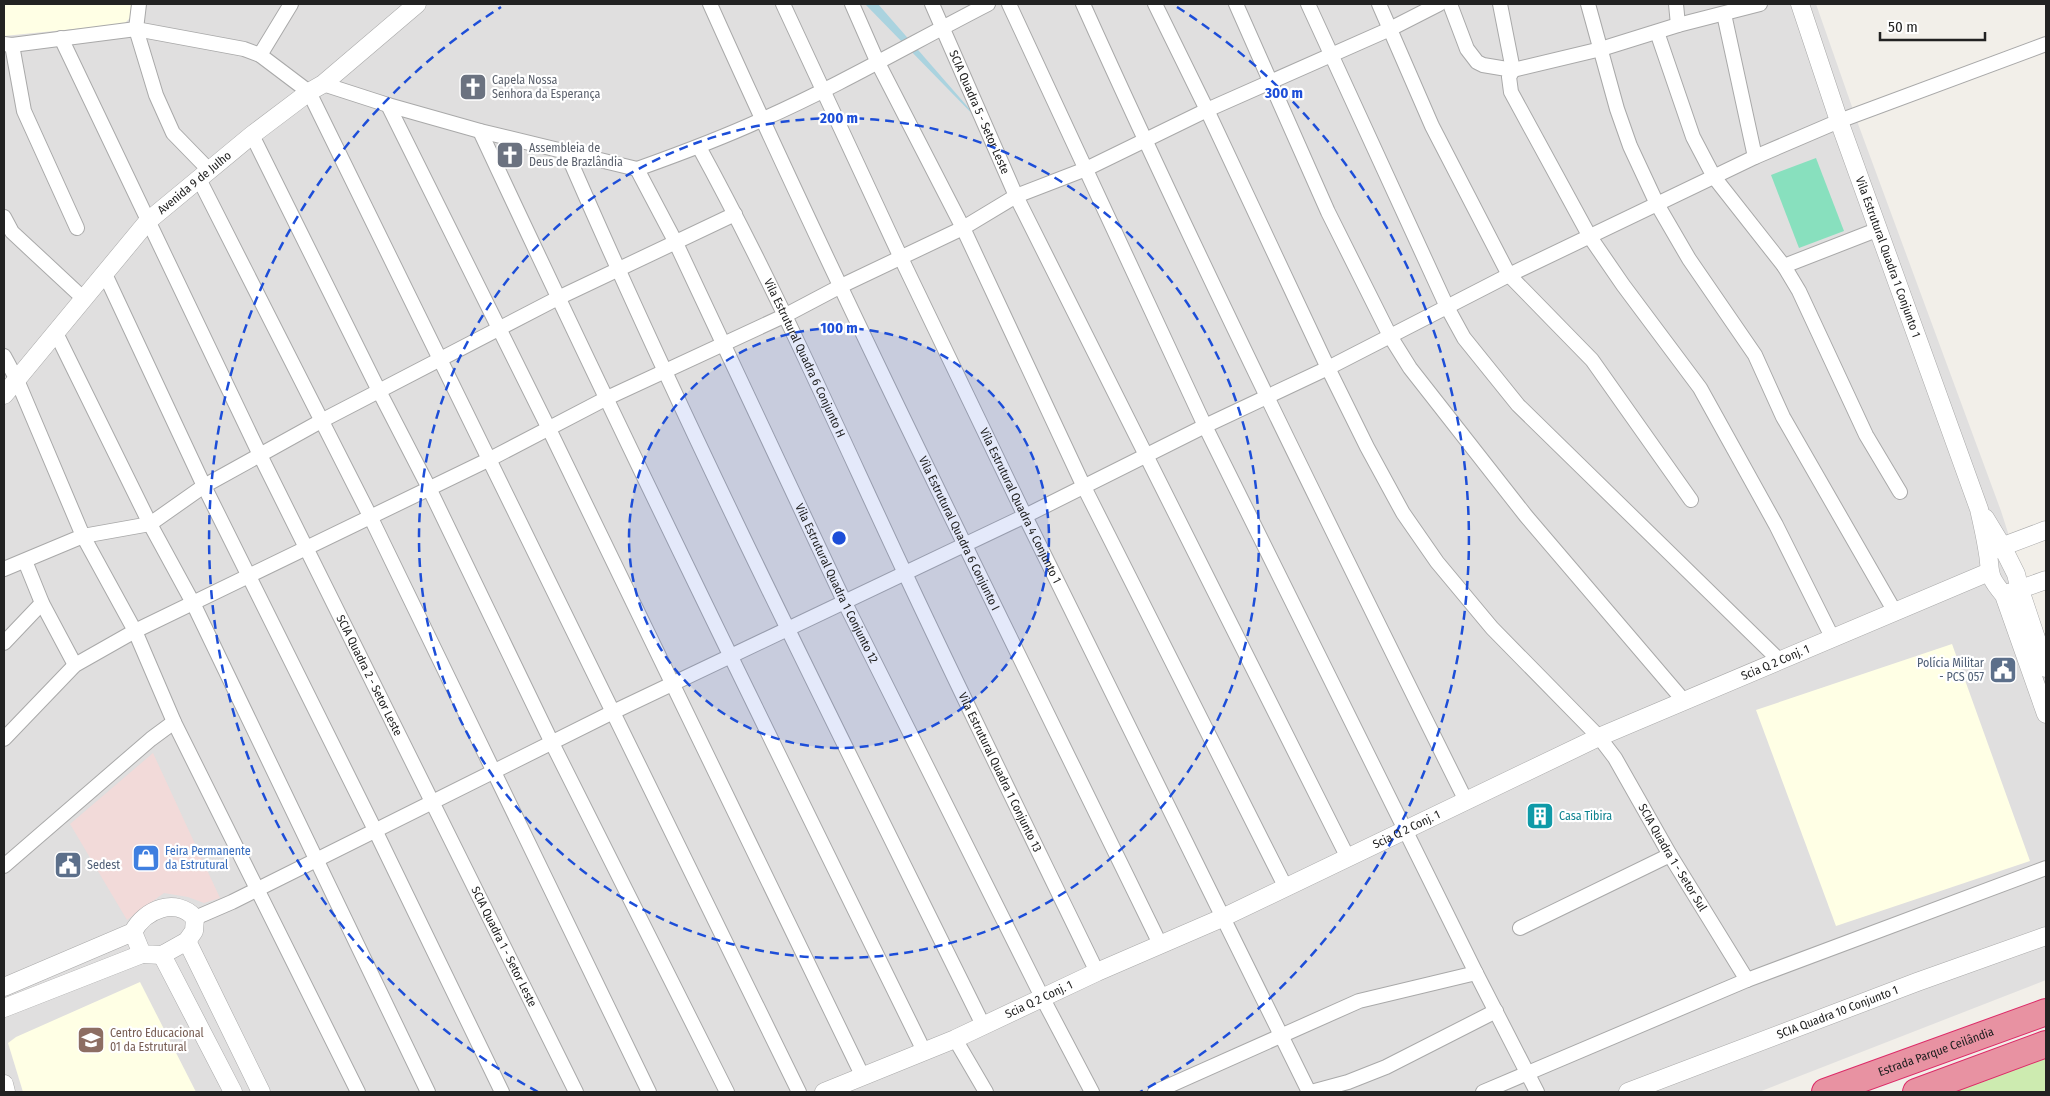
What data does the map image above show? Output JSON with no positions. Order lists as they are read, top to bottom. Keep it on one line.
{"streets":{"highway":["Estrada Parque Ceilândia"],"street":["SCIA Quadra 5 - Setor Leste","Avenida 9 de Julho","Vila Estrutural Quadra 1 Conjunto 1","Vila Estrutural Quadra 6 Conjunto H","Vila Estrutural Quadra 4 Conjunto 1","Vila Estrutural Quadra 6 Conjunto I","Vila Estrutural Quadra 1 Conjunto 12","Scia Q 2 Conj. 1","SCIA Quadra 2 - Setor Leste","Vila Estrutural Quadra 1 Conjunto 13","SCIA Quadra 1 - Setor Sul","SCIA Quadra 1 - Setor Leste","SCIA Quadra 10 Conjunto 1"]},"crossings":[["SCIA Quadra 5 - Setor Leste","Scia Q 2 Conj. 1"],["Avenida 9 de Julho","SCIA Quadra 2 - Setor Leste"],["Vila Estrutural Quadra 6 Conjunto H","Vila Estrutural Quadra 1 Conjunto 13"],["Vila Estrutural Quadra 4 Conjunto 1","Scia Q 2 Conj. 1"],["Vila Estrutural Quadra 6 Conjunto I","Scia Q 2 Conj. 1"],["Vila Estrutural Quadra 1 Conjunto 12","Scia Q 2 Conj. 1"],["Scia Q 2 Conj. 1","Vila Estrutural Quadra 1 Conjunto 13"],["Scia Q 2 Conj. 1","SCIA Quadra 1 - Setor Sul"],["SCIA Quadra 2 - Setor Leste","SCIA Quadra 1 - Setor Leste"]],"places":{"church":["Capela Nossa Senhora da Esperança","Assembleia de Deus de Brazlândia"],"public building":["Polícia Militar - PCS 057","Sedest"],"building":["Casa Tibira"],"shop":["Feira Permanente da Estrutural"],"school or university":["Centro Educacional 01 da Estrutural"]},"scale_bar":"50 m","rings":["300 m","200 m","100 m"]}
